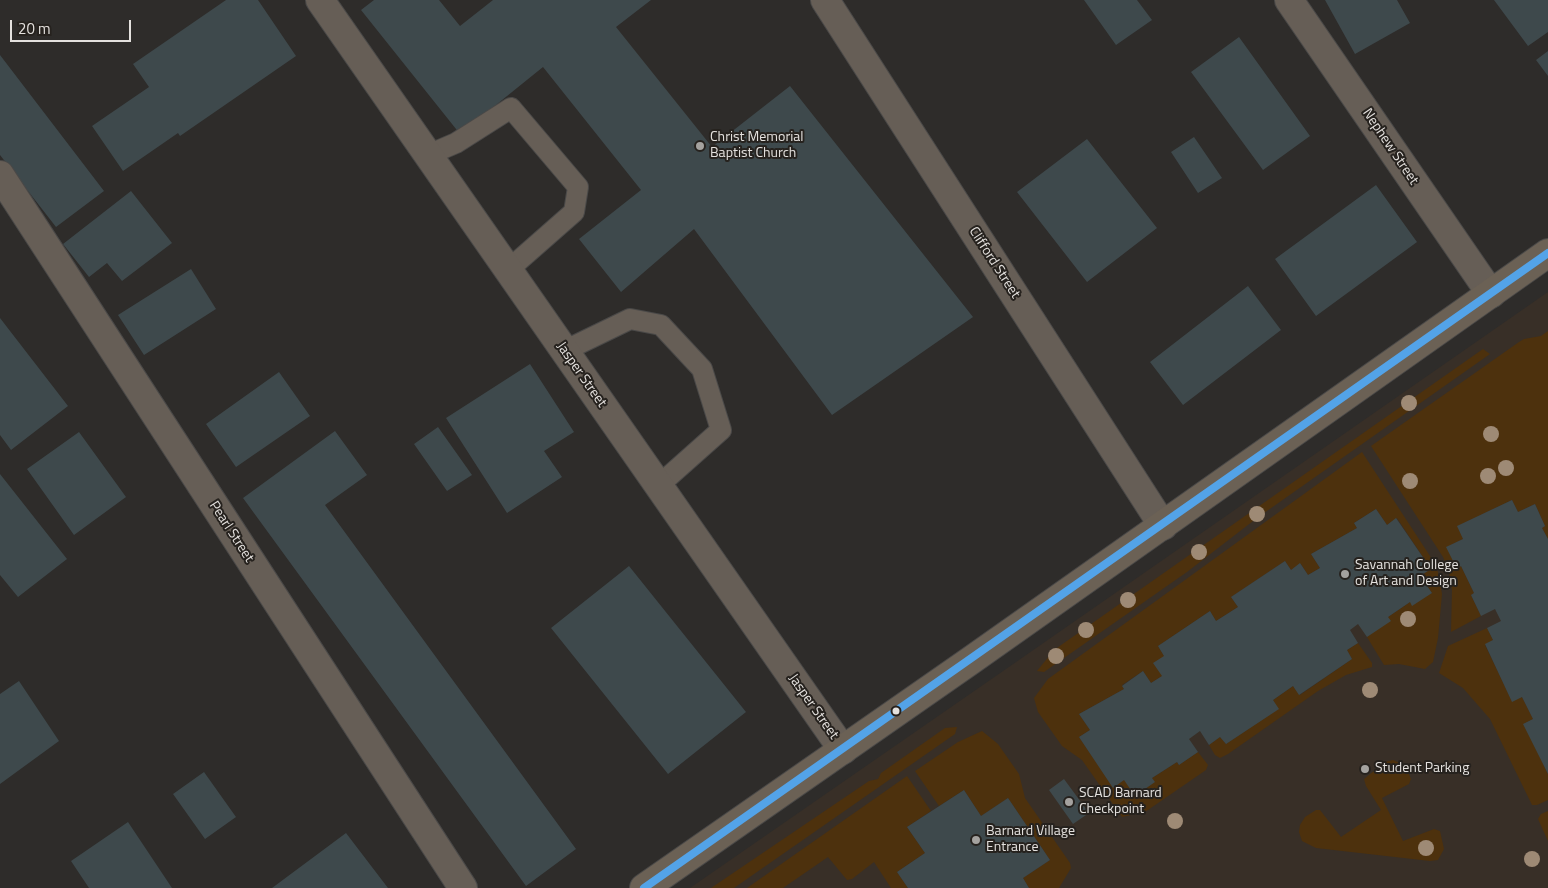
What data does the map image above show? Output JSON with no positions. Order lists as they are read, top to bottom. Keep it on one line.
{"streets":{"street":["Nephew Street","Clifford Street","Jasper Street","Pearl Street"]},"places":["Christ Memorial Baptist Church","Savannah College of Art and Design","Student Parking","SCAD Barnard Checkpoint","Barnard Village Entrance"],"scale_bar":"20 m"}
